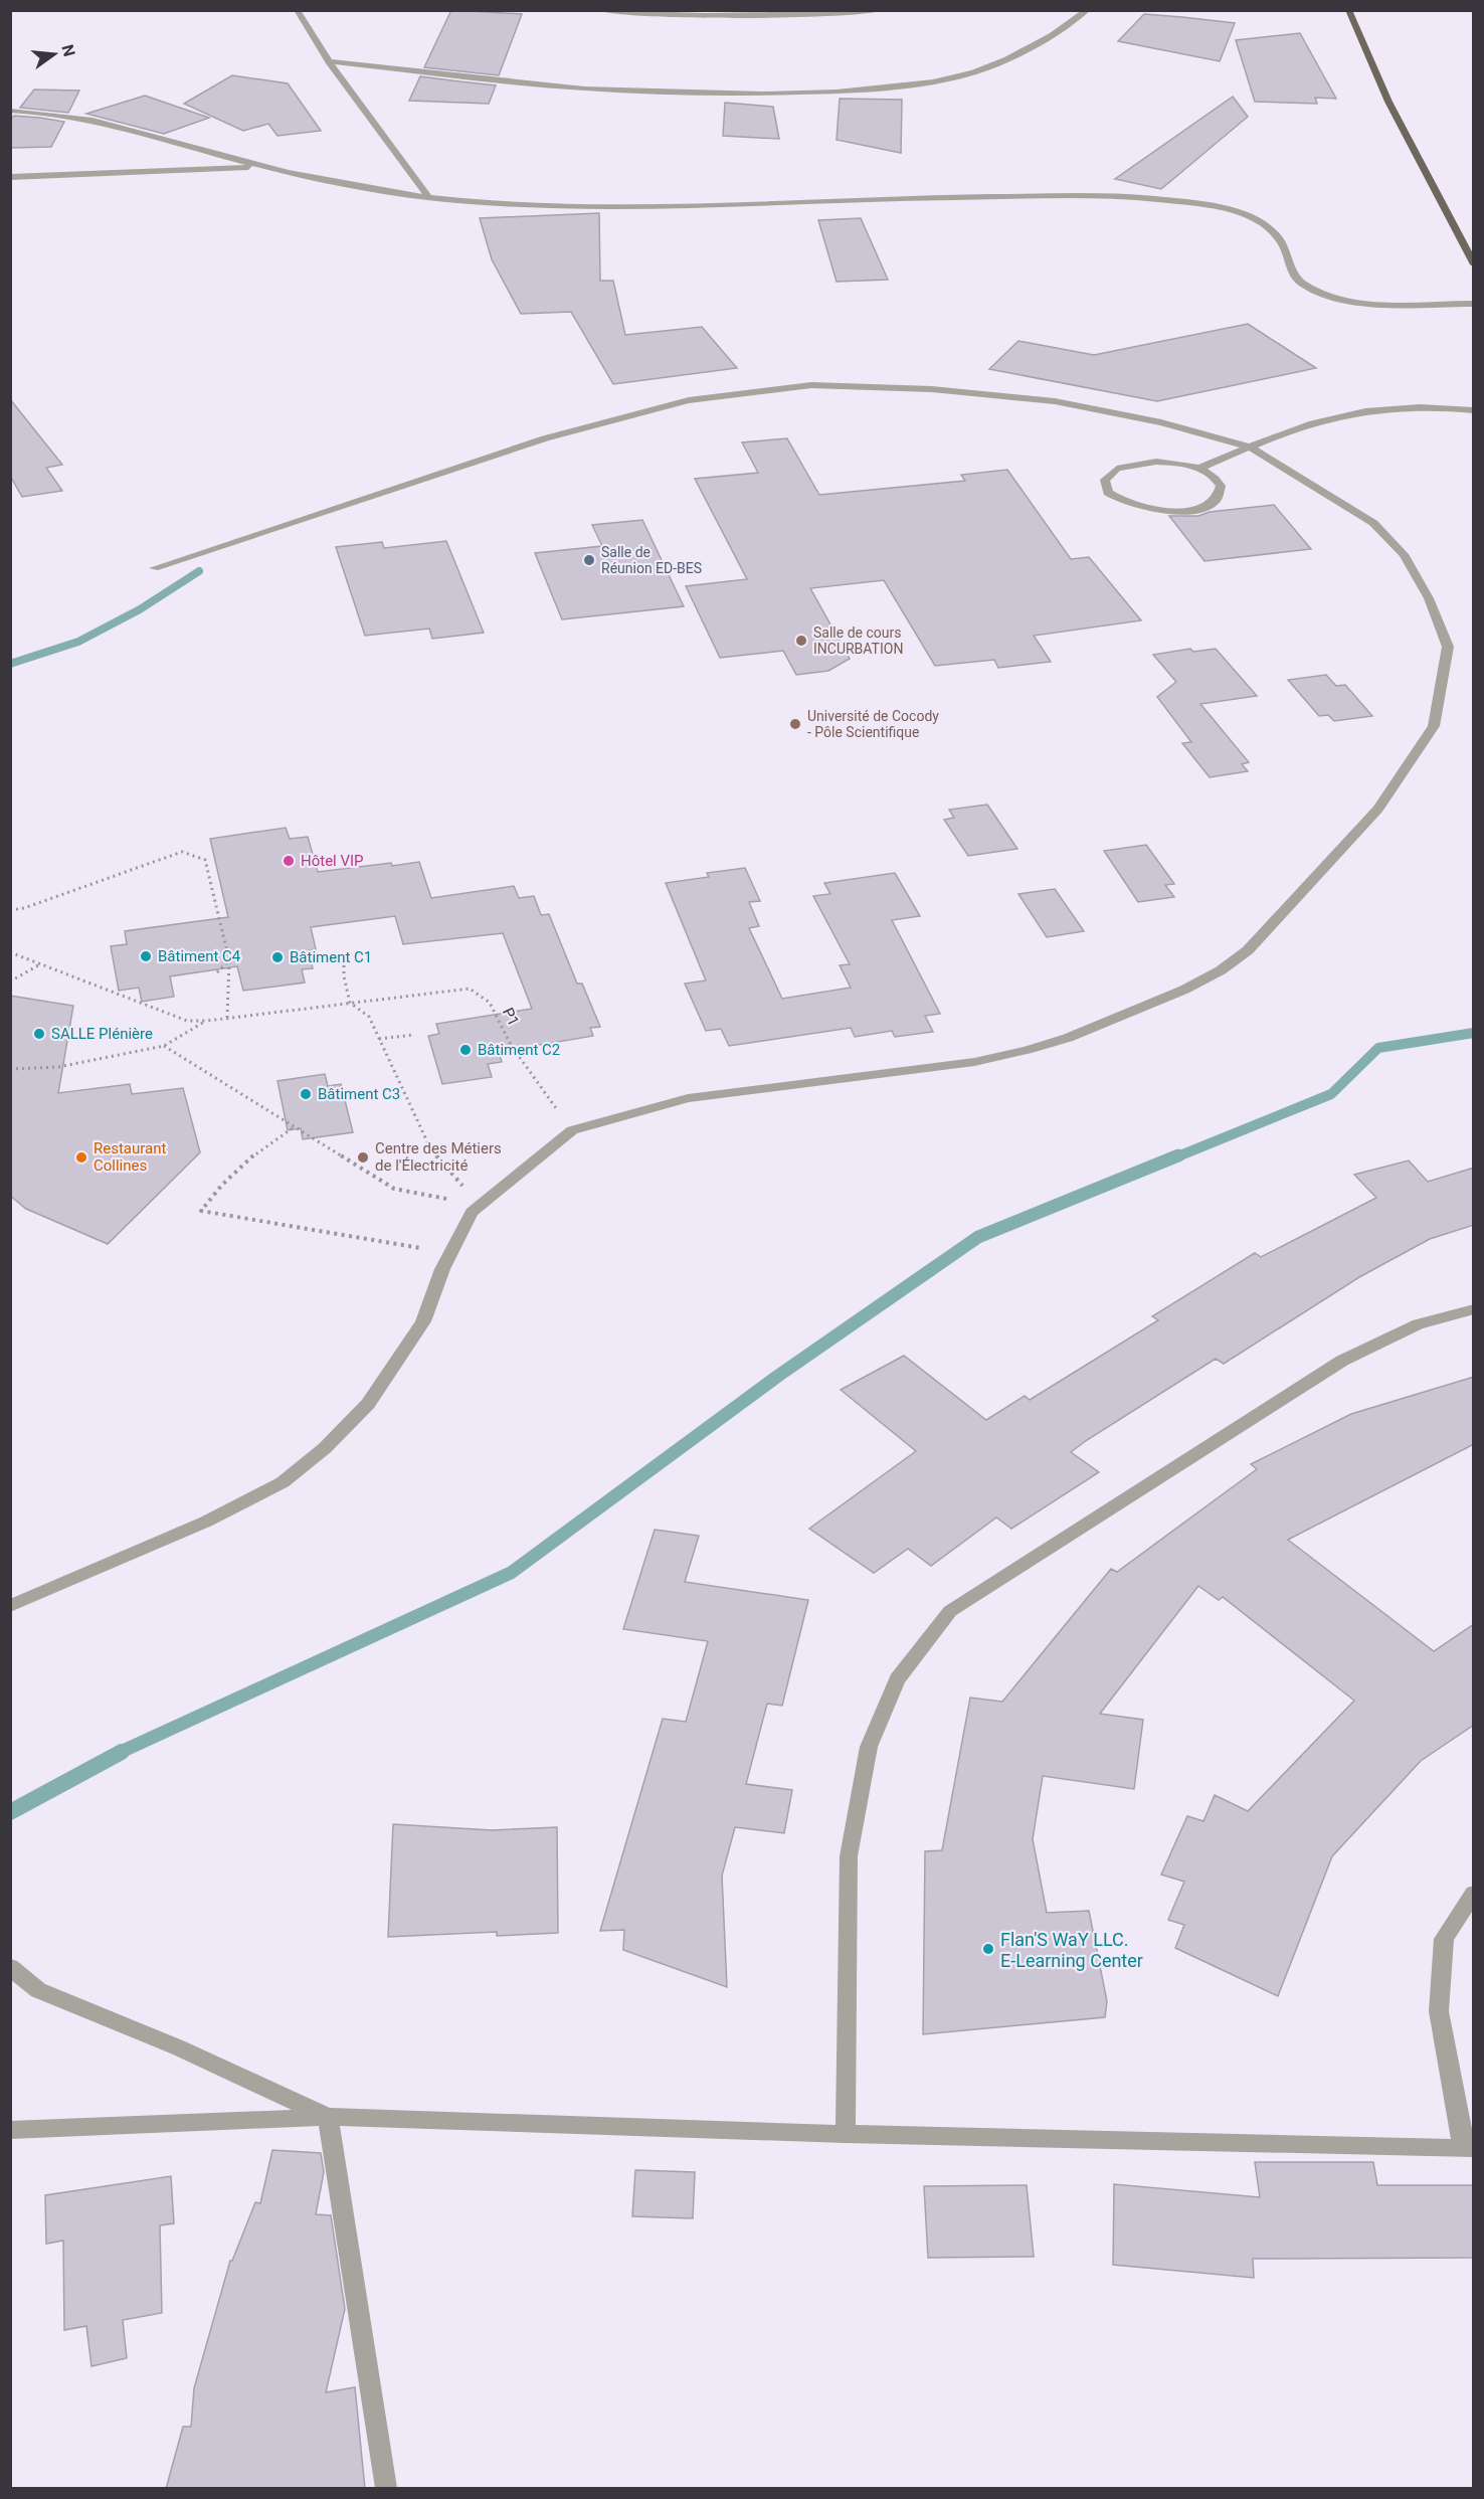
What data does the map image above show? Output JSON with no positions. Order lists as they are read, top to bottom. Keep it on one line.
{"streets":{"path":["P1"]},"places":["Salle de Réunion ED-BES","Salle de cours INCURBATION","Université de Cocody - Pôle Scientifique","Hôtel VIP","Bâtiment C4","Bâtiment C1","SALLE Plénière","Bâtiment C2","Bâtiment C3","Restaurant Collines","Centre des Métiers de l'Électricité","Flan'S WaY LLC. E-Learning Center"],"north":"right"}
